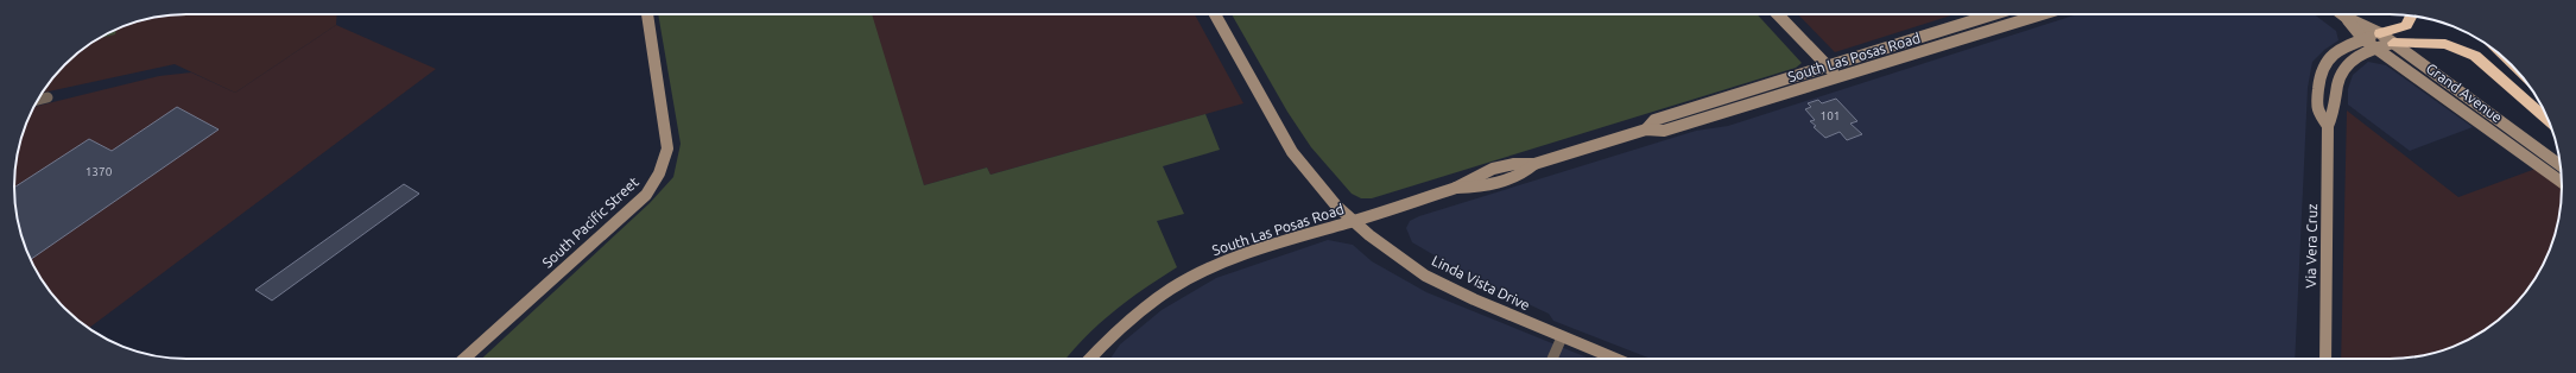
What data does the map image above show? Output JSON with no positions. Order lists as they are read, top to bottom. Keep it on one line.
{"streets":{"main road":["South Las Posas Road","Grand Avenue","South Pacific Street","Via Vera Cruz","Linda Vista Drive"]},"crossings":[["South Las Posas Road","Linda Vista Drive"],["Grand Avenue","Via Vera Cruz"]],"house_numbers":["101","1370"]}
